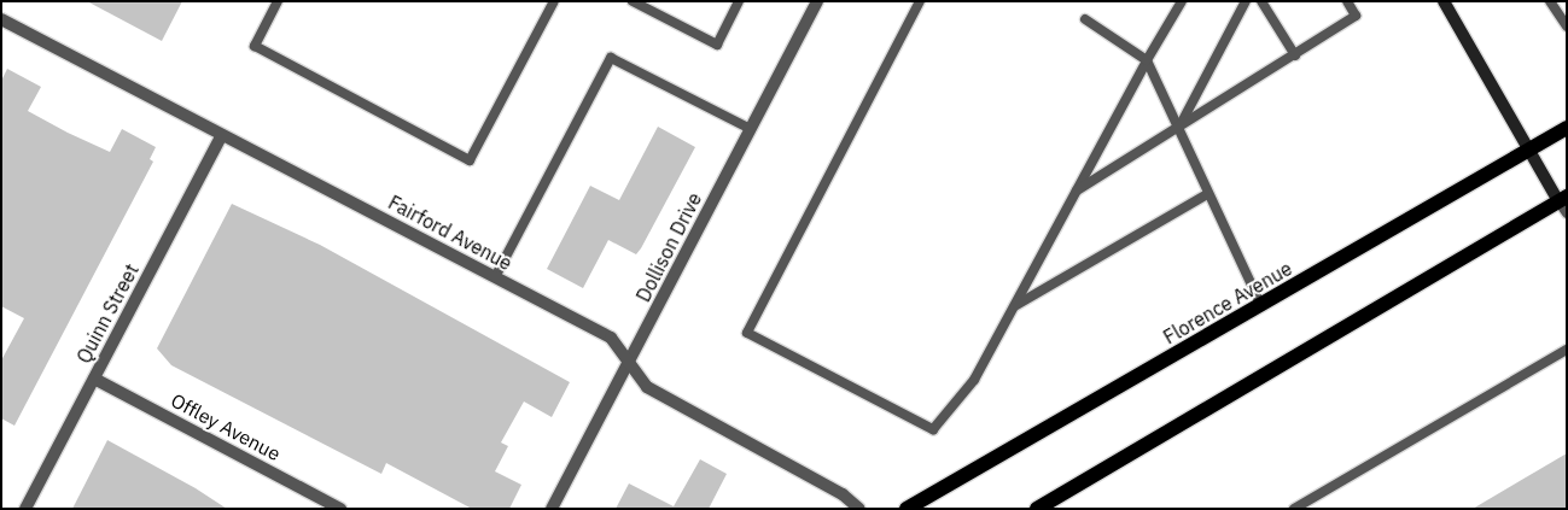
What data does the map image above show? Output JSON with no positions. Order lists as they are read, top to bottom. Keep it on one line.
{"streets":{"main road":["Florence Avenue"],"street":["Fairford Avenue","Dollison Drive","Quinn Street","Offley Avenue"]},"crossings":[["Fairford Avenue","Dollison Drive"],["Fairford Avenue","Quinn Street"],["Quinn Street","Offley Avenue"]]}
